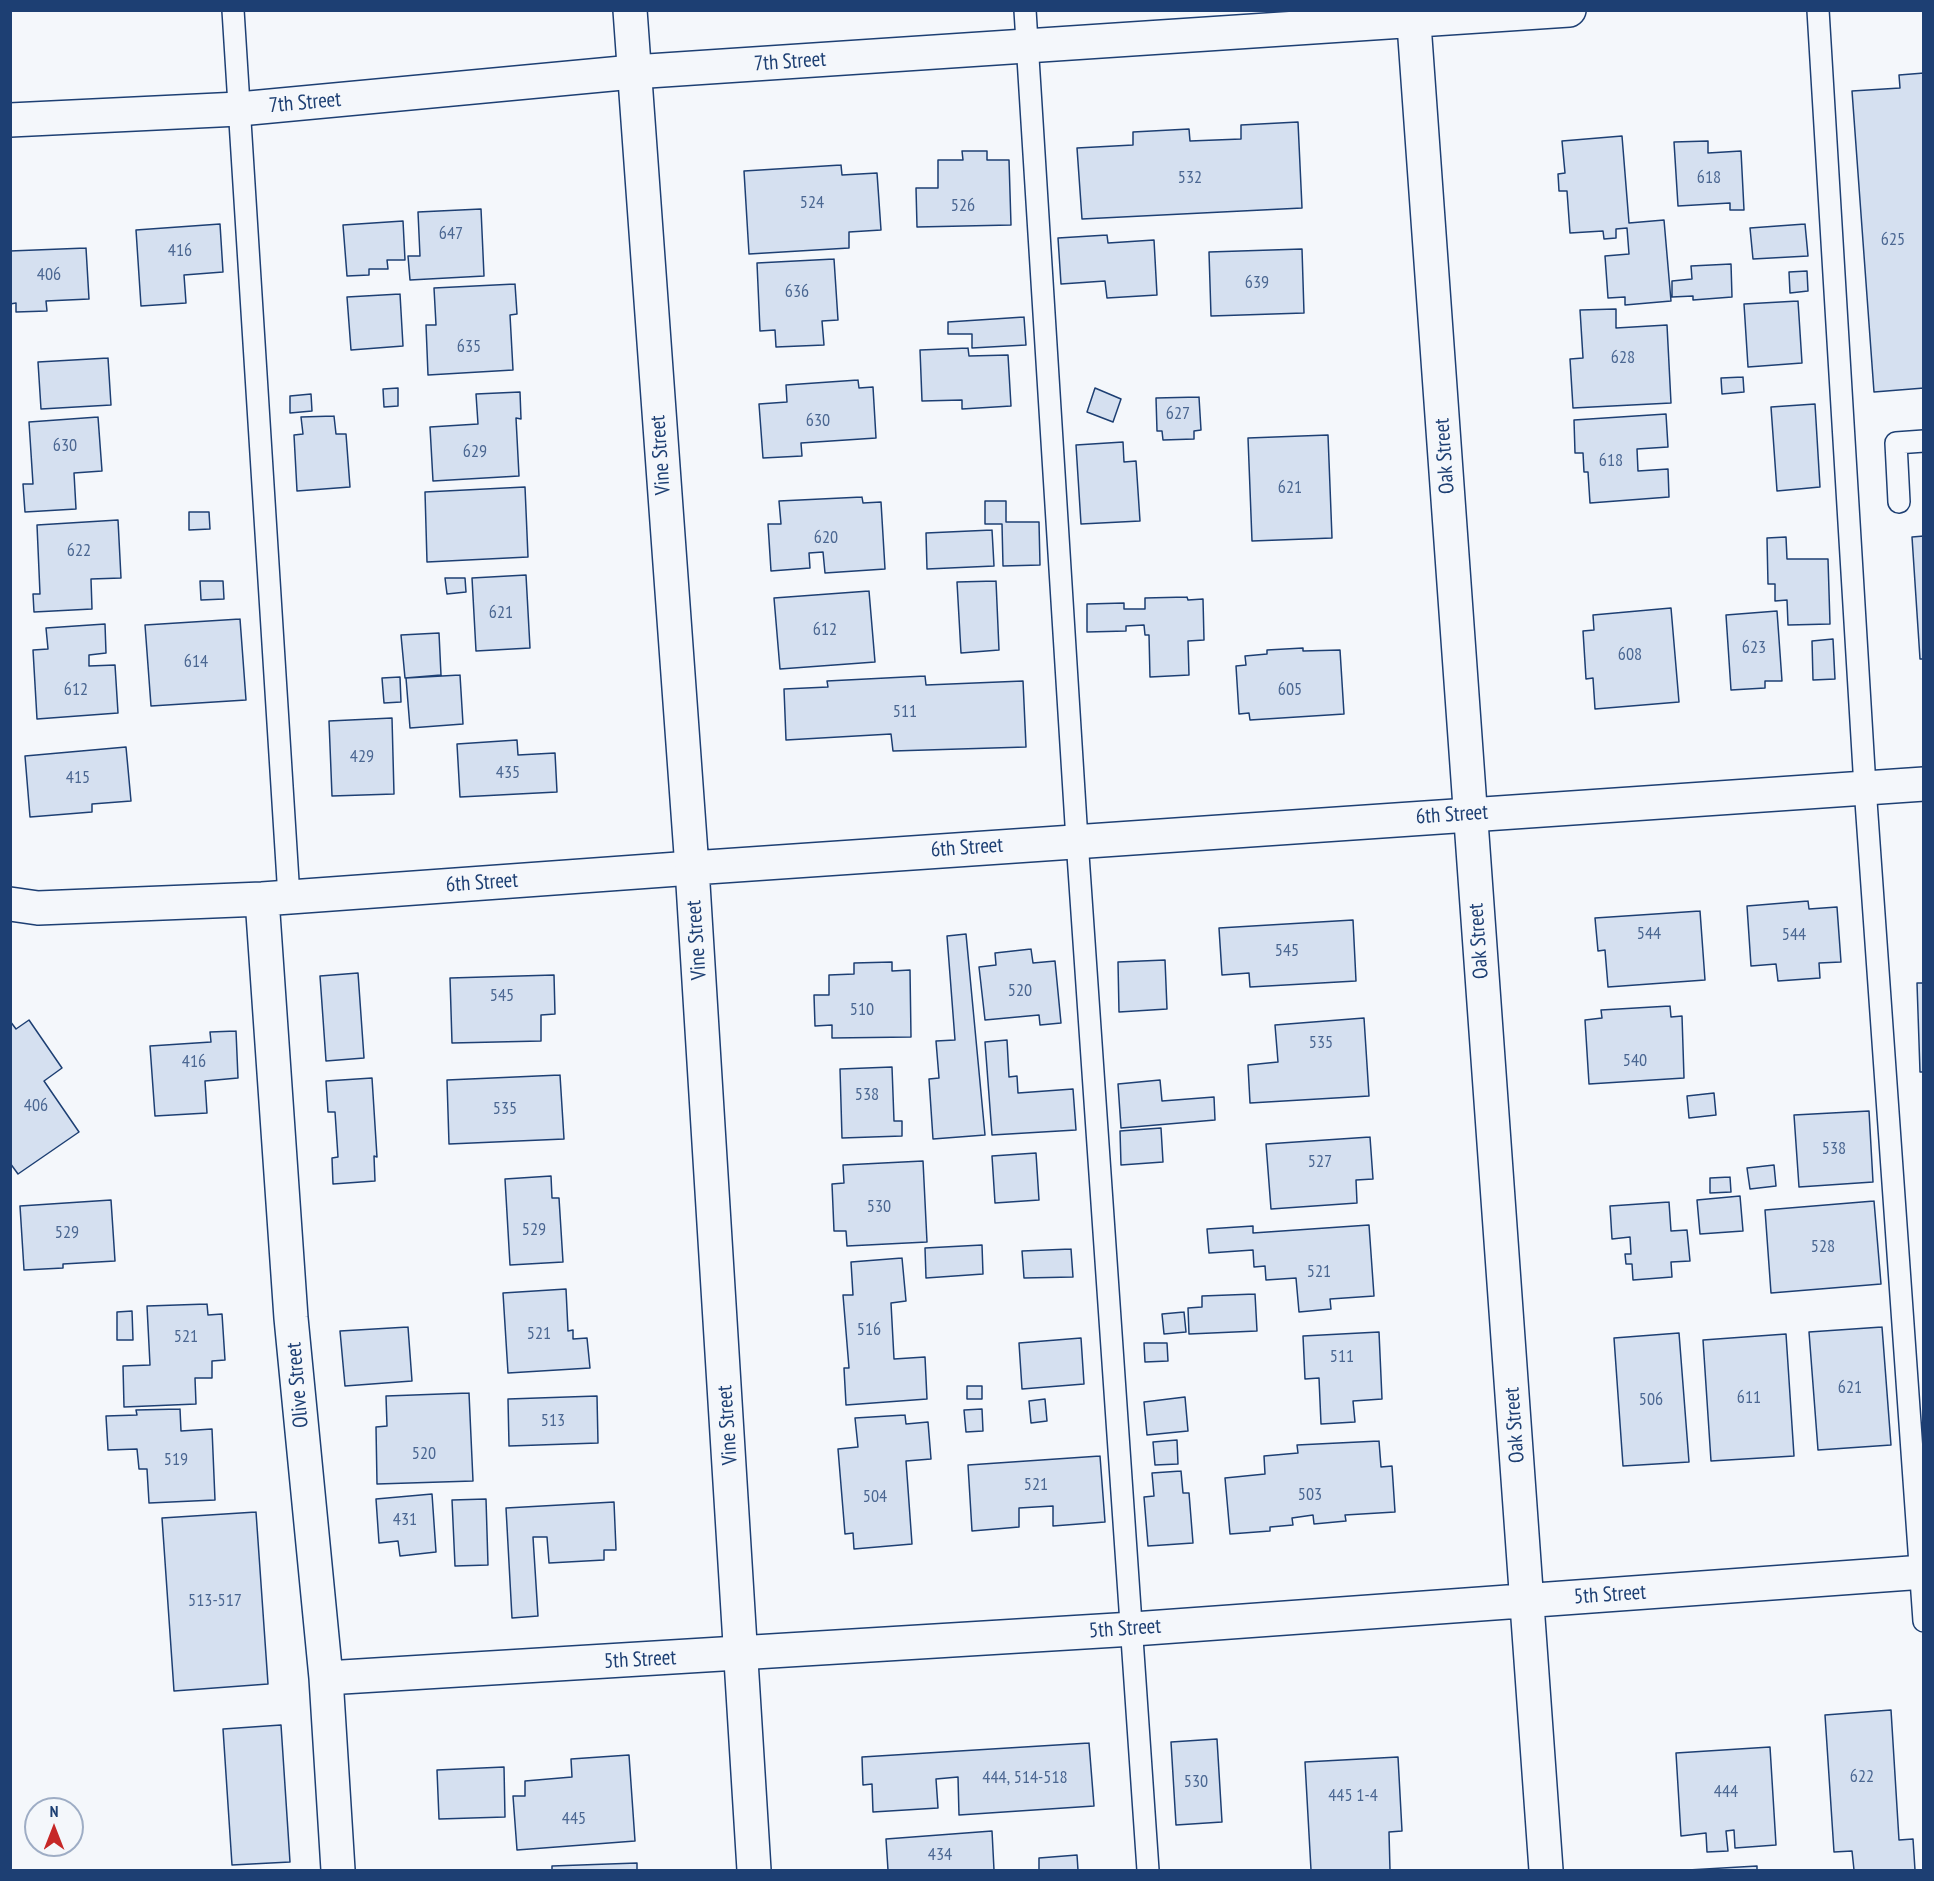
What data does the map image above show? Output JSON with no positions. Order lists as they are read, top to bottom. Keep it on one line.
{"streets":{"street":["7th Street","Vine Street","Oak Street","6th Street","Olive Street","5th Street"]},"crossings":[["7th Street","Vine Street"],["7th Street","Oak Street"],["Vine Street","6th Street"],["Vine Street","5th Street"],["Oak Street","6th Street"],["Oak Street","5th Street"],["6th Street","Olive Street"],["Olive Street","5th Street"]],"house_numbers":["532","618","524","526","647","625","416","406","639","636","635","628","627","630","630","629","618","621","620","622","621","612","623","608","614","612","605","511","429","435","415","544","544","545","520","545","510","535","540","416","538","406","535","538","527","530","529","529","528","521","516","521","521","511","621","611","506","513","520","519","521","503","504","431","513-517","622","444, 514-518","530","444","445 1-4","445","434"],"north":"top"}
